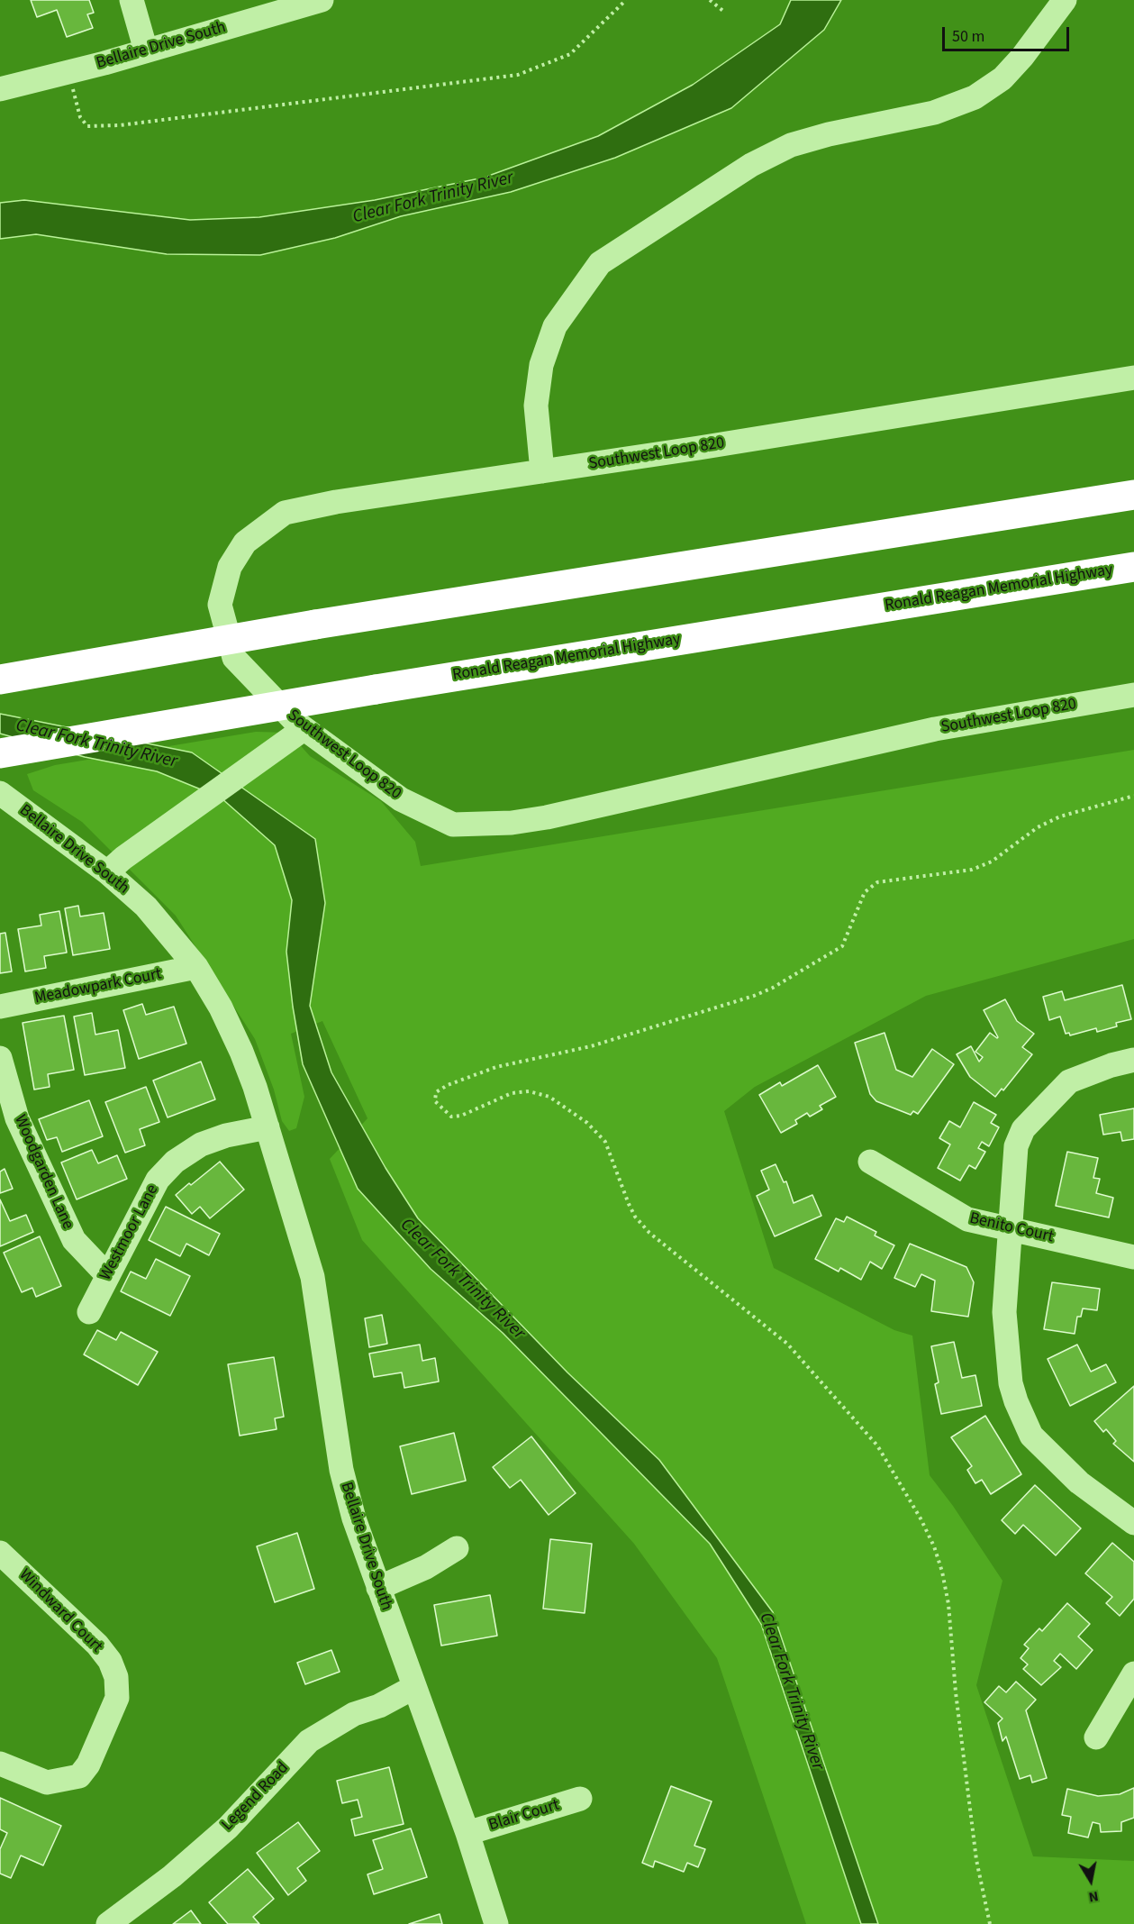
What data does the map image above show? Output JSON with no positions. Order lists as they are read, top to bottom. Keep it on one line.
{"streets":{"highway":["Ronald Reagan Memorial Highway"],"street":["Bellaire Drive South","Southwest Loop 820","Meadowpark Court","Woodgarden Lane","Benito Court","Westmoor Lane","Windward Court","Legend Road","Blair Court"]},"crossings":[["Bellaire Drive South","Meadowpark Court"],["Bellaire Drive South","Westmoor Lane"],["Bellaire Drive South","Legend Road"],["Bellaire Drive South","Blair Court"],["Woodgarden Lane","Westmoor Lane"]],"water":["Clear Fork Trinity River"],"scale_bar":"50 m","north":"bottom"}
